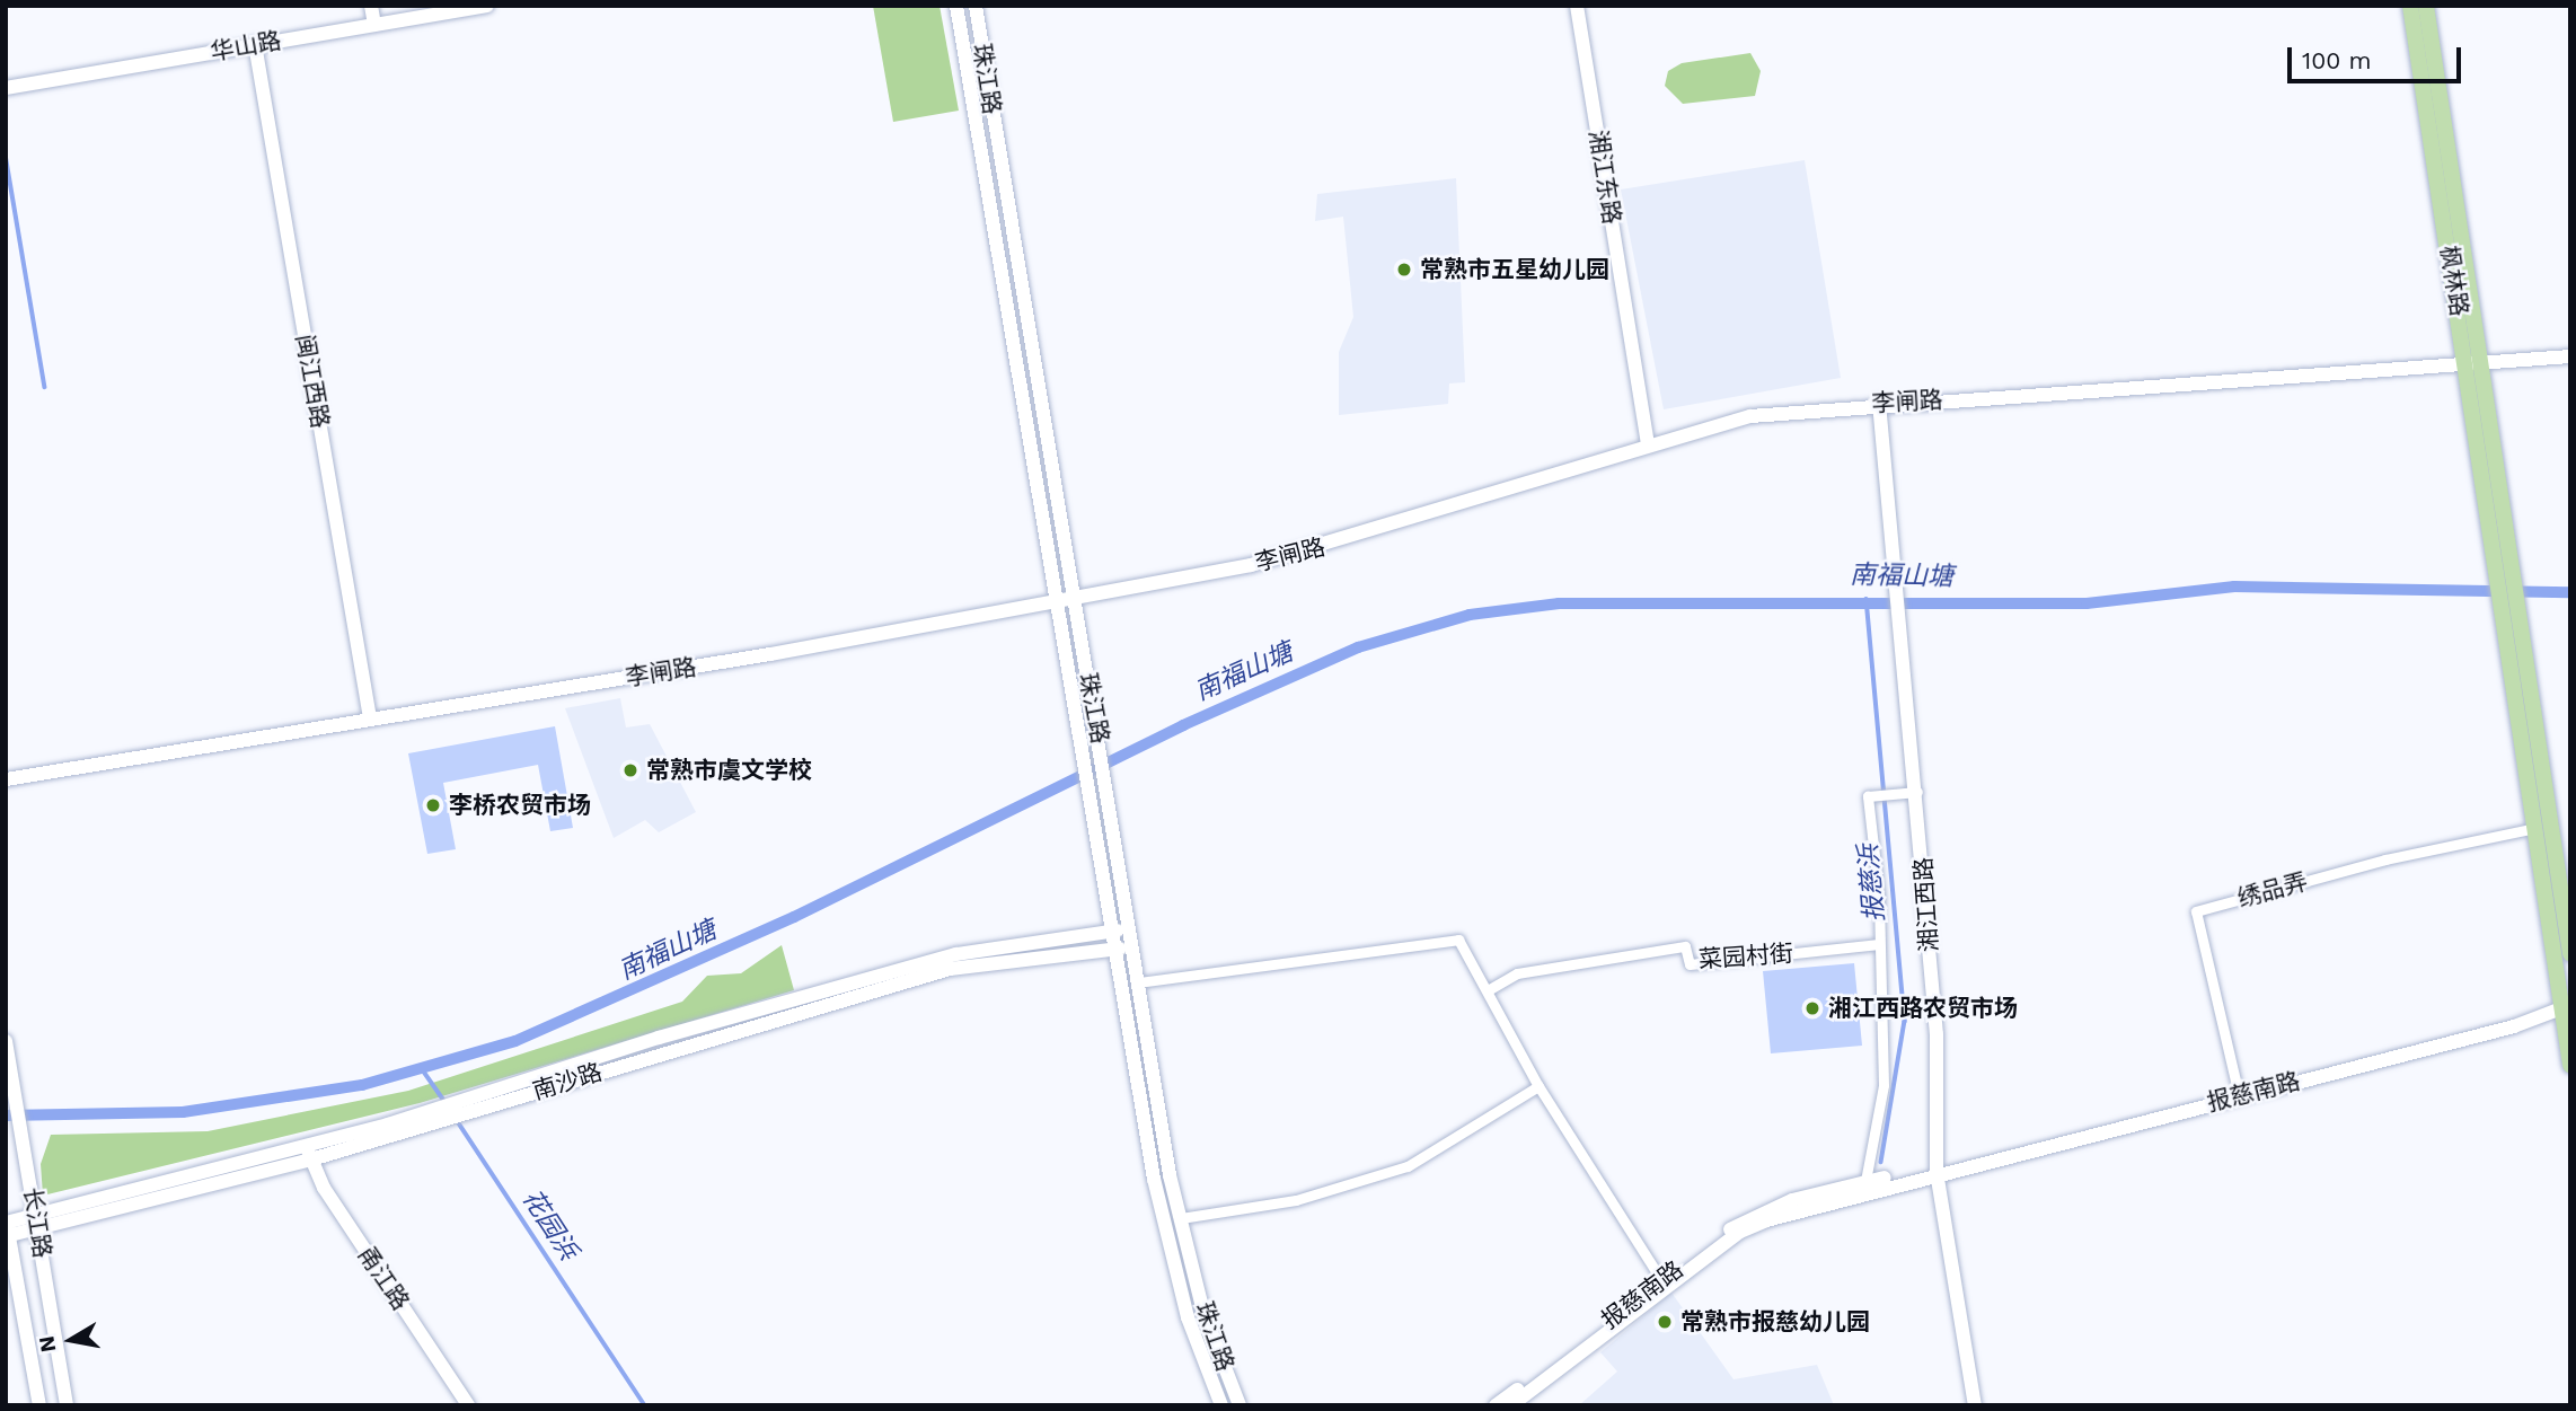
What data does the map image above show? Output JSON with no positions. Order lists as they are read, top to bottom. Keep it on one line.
{"streets":{"main road":["枫林路"],"street":["华山路","珠江路","湘江东路","闽江西路","李闸路","绣品弄","湘江西路","菜园村街","南沙路","报慈南路","长江路","甬江路"]},"crossings":[["华山路","闽江西路"],["珠江路","李闸路"],["珠江路","南沙路"],["湘江东路","李闸路"],["枫林路","李闸路"],["闽江西路","李闸路"],["李闸路","湘江西路"],["绣品弄","报慈南路"],["湘江西路","报慈南路"],["南沙路","长江路"],["南沙路","甬江路"]],"water":["南福山塘","报慈浜","花园浜"],"places":["常熟市五星幼儿园","常熟市虞文学校","李桥农贸市场","湘江西路农贸市场","常熟市报慈幼儿园"],"scale_bar":"100 m","north":"left"}
